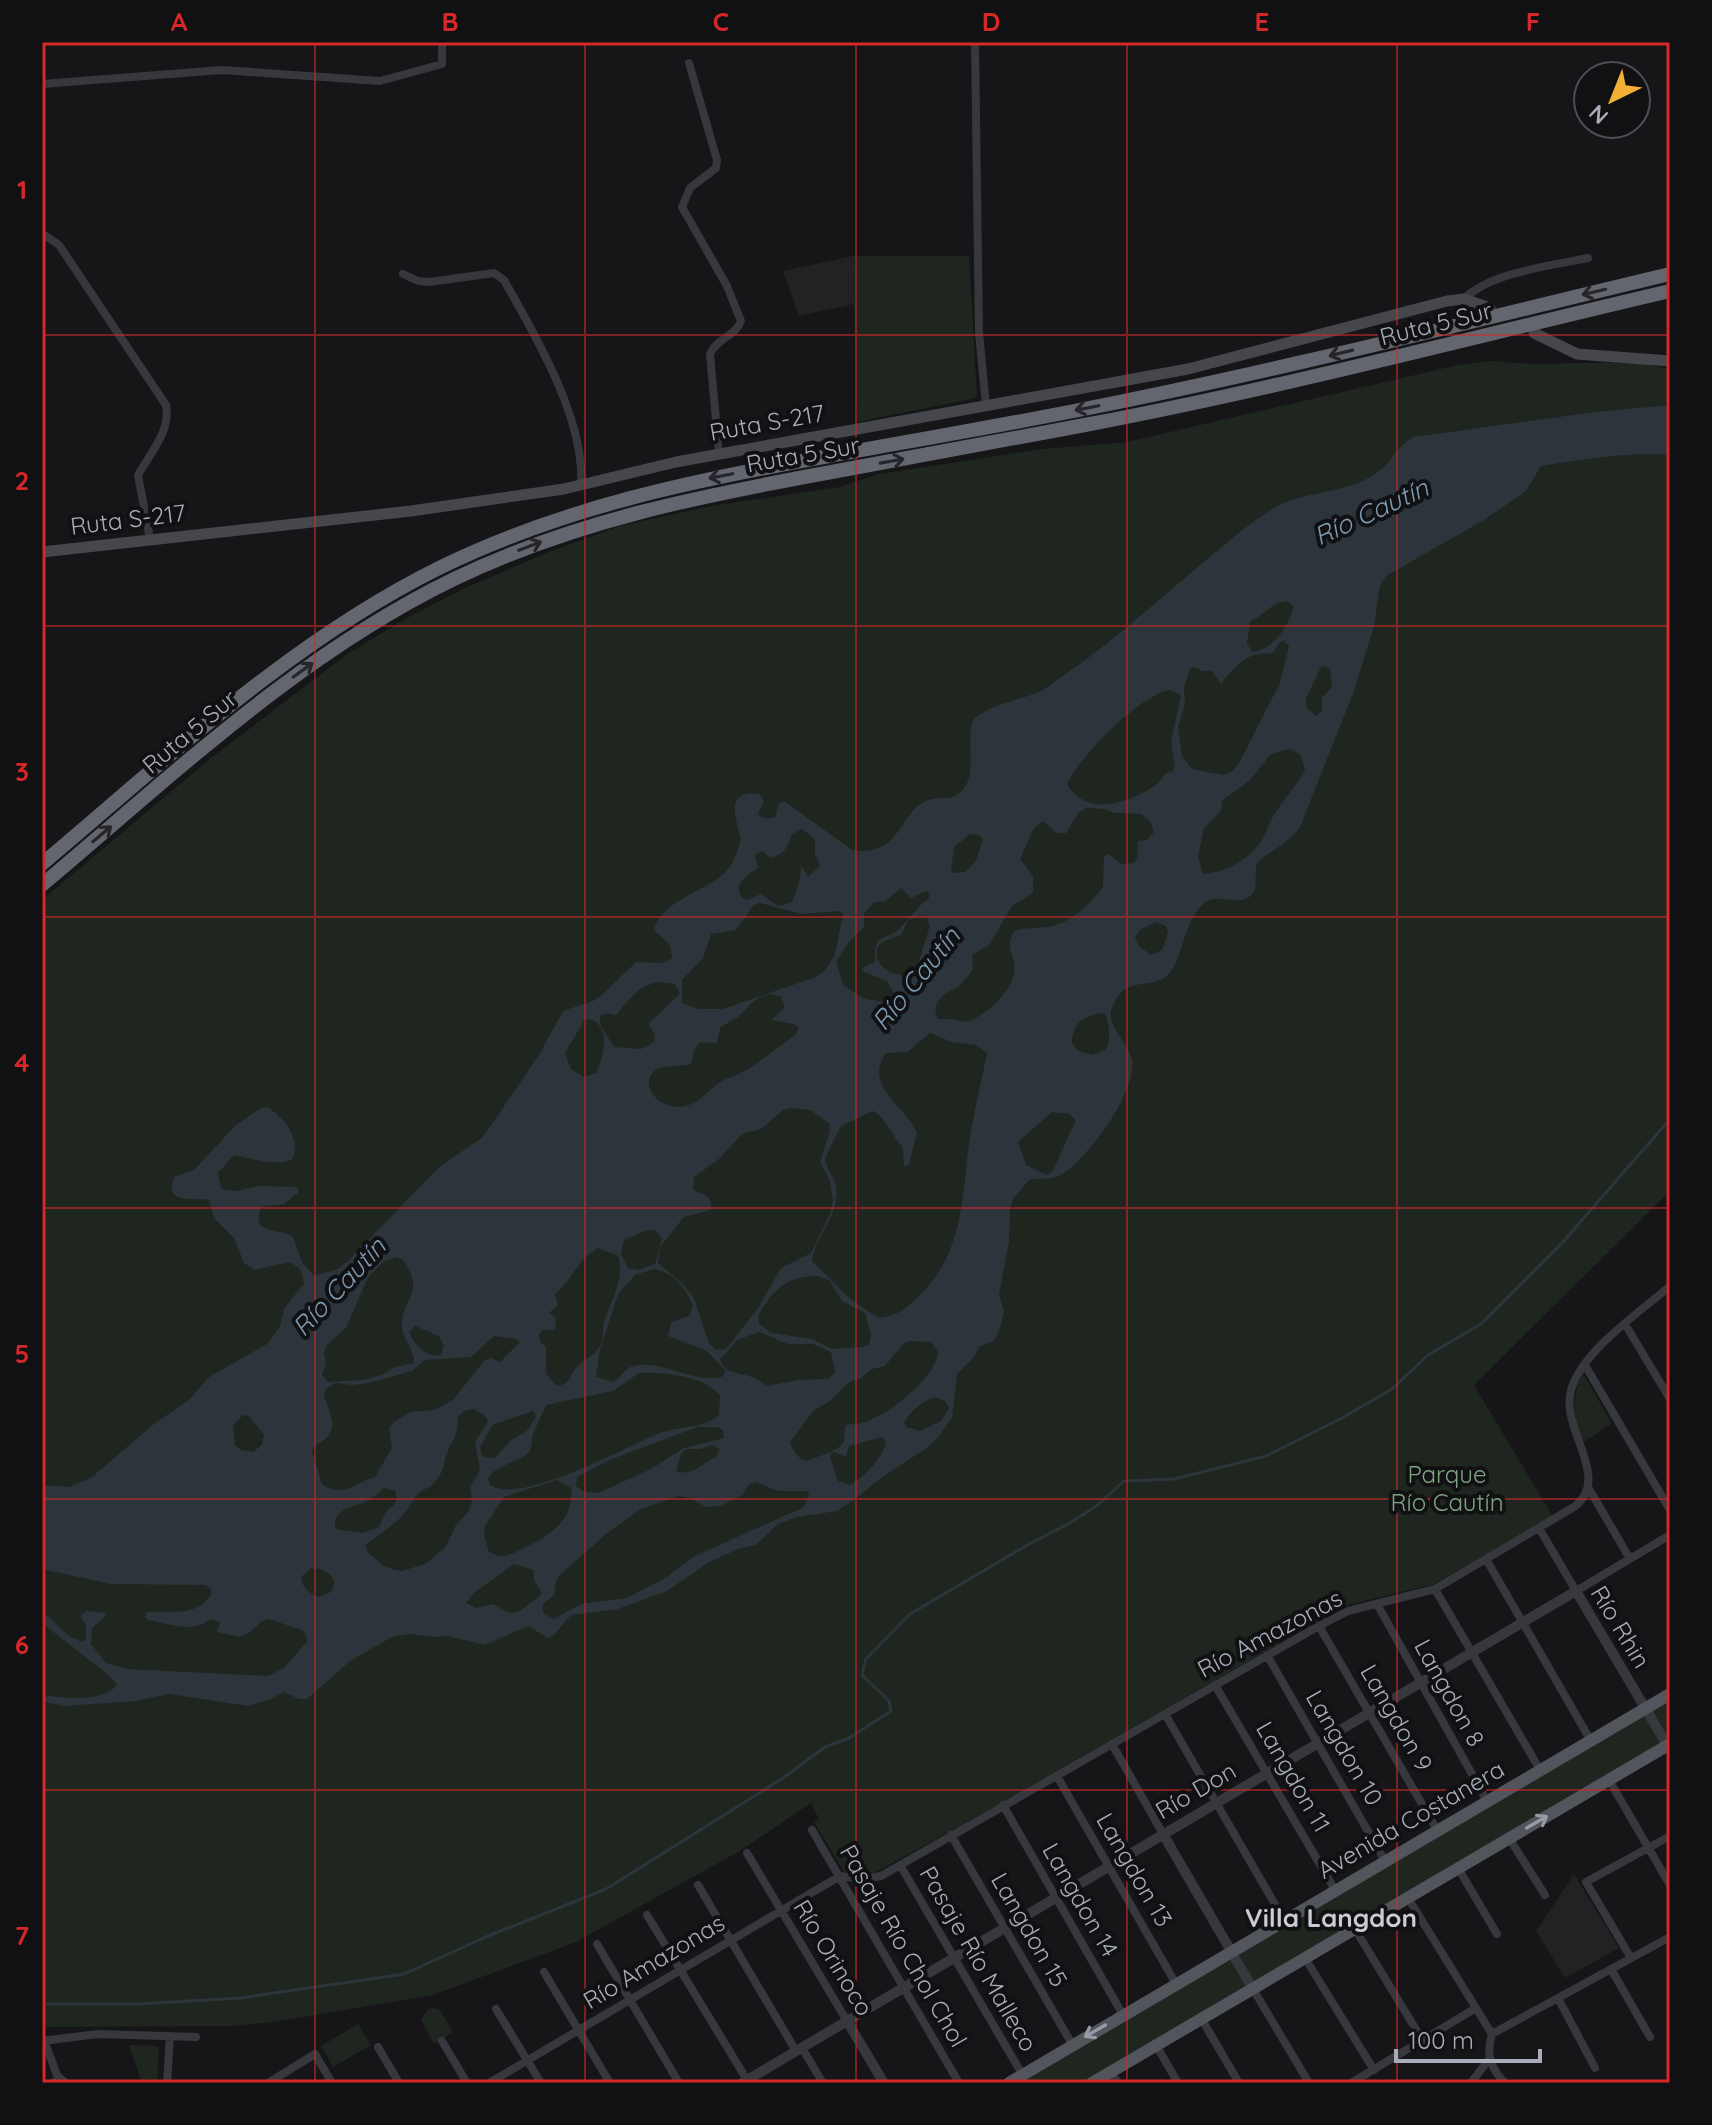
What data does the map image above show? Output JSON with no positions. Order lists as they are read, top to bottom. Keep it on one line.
{"streets":{"highway":["Ruta 5 Sur"],"main road":["Ruta S-217","Avenida Costanera"],"street":["Río Rhin","Río Amazonas","Langdon 8","Langdon 9","Langdon 10","Langdon 11","Río Don","Langdon 13","Langdon 14","Langdon 15","Pasaje Río Chol Chol","Río Orinoco","Pasaje Río Malleco"]},"crossings":[["Río Rhin","Río Amazonas"],["Río Rhin","Río Don"],["Río Rhin","Avenida Costanera"],["Río Amazonas","Langdon 8"],["Río Amazonas","Langdon 9"],["Río Amazonas","Langdon 10"],["Río Amazonas","Langdon 11"],["Río Amazonas","Langdon 13"],["Río Amazonas","Langdon 14"],["Río Amazonas","Langdon 15"],["Río Amazonas","Pasaje Río Chol Chol"],["Río Amazonas","Río Orinoco"],["Río Amazonas","Pasaje Río Malleco"],["Langdon 8","Río Don"],["Langdon 8","Avenida Costanera"],["Langdon 9","Río Don"],["Langdon 9","Avenida Costanera"],["Langdon 10","Río Don"],["Langdon 10","Avenida Costanera"],["Langdon 11","Río Don"],["Langdon 11","Avenida Costanera"],["Río Don","Langdon 13"],["Río Don","Langdon 14"],["Río Don","Langdon 15"],["Río Don","Pasaje Río Chol Chol"],["Río Don","Río Orinoco"],["Río Don","Pasaje Río Malleco"],["Avenida Costanera","Langdon 13"],["Avenida Costanera","Langdon 14"],["Avenida Costanera","Langdon 15"],["Avenida Costanera","Pasaje Río Malleco"]],"districts":["Villa Langdon"],"water":["Río Cautín"],"parks":["Parque Río Cautín"],"scale_bar":"100 m","north":"bottom left","grid":{"columns":["A","B","C","D","E","F"],"rows":["1","2","3","4","5","6","7"]}}
